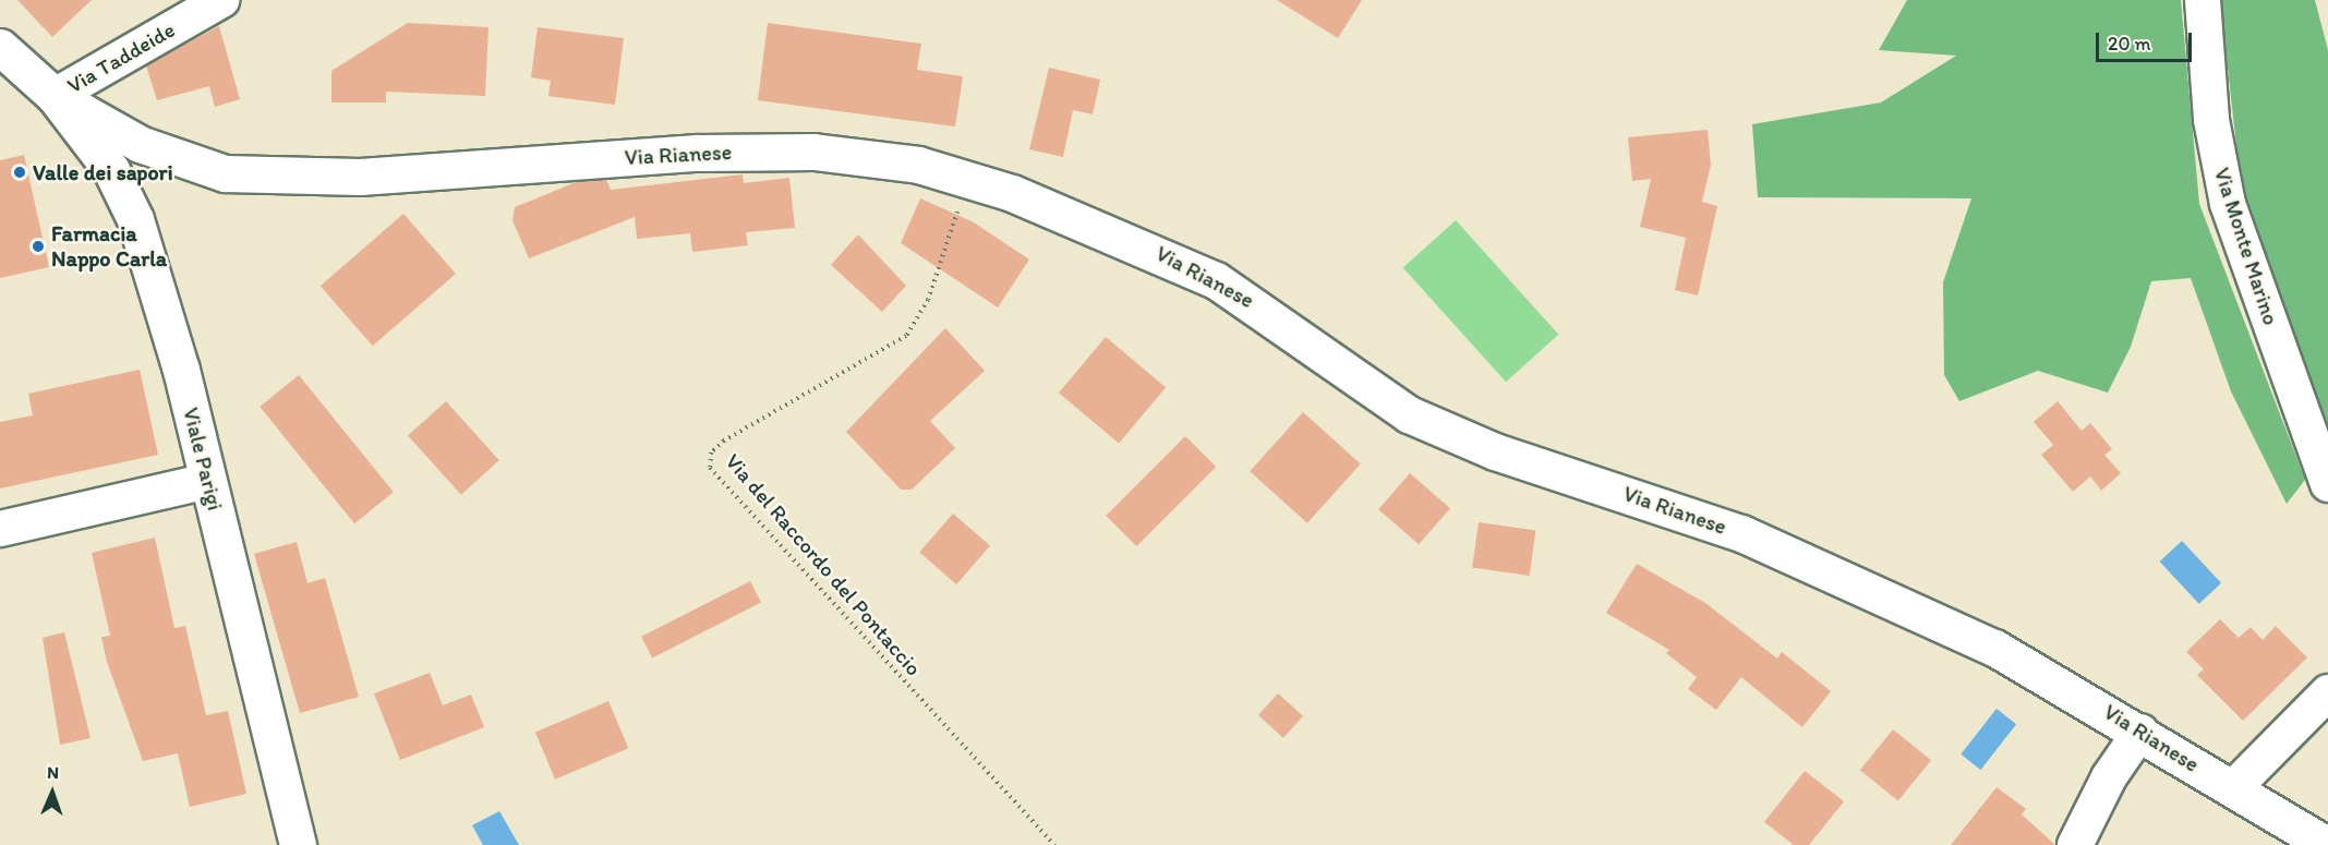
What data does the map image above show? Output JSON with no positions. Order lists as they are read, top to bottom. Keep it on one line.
{"streets":{"main road":["Via Rianese","Viale Parigi"],"street":["Via Taddeide","Via Monte Marino"],"path":["Via del Raccordo del Pontaccio"]},"crossings":[["Via Taddeide","Via Rianese"],["Via Taddeide","Viale Parigi"],["Via Rianese","Viale Parigi"],["Via Rianese","Via del Raccordo del Pontaccio"]],"places":["Valle dei sapori","Farmacia Nappo Carla"],"scale_bar":"20 m","north":"top"}
